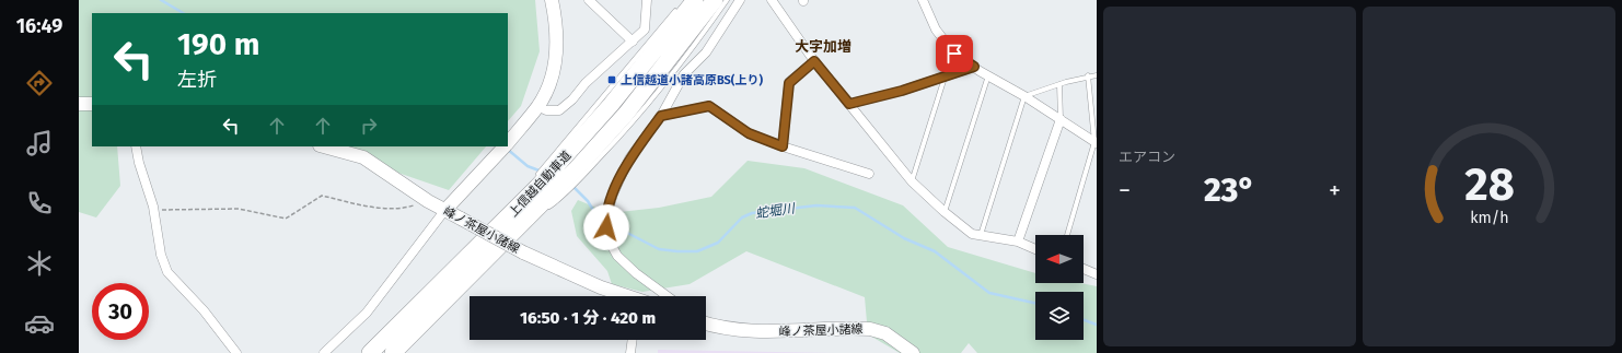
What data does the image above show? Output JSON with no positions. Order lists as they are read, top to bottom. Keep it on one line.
{"streets":{"highway":["上信越自動車道"],"main road":["峰ノ茶屋小諸線"]},"districts":["大字加増"],"water":["蛇堀川"],"places":{"transit":["上信越道小諸高原BS(上り)"]},"north":"left","page":{"tabs":"16:49","tile":"エアコン","turn":["190 m","左折"],"heat":["−","23°","+"],"limit":"30","trip":"16:50 · 1 分 · 420 m","gauge":["28","km/h"]}}
